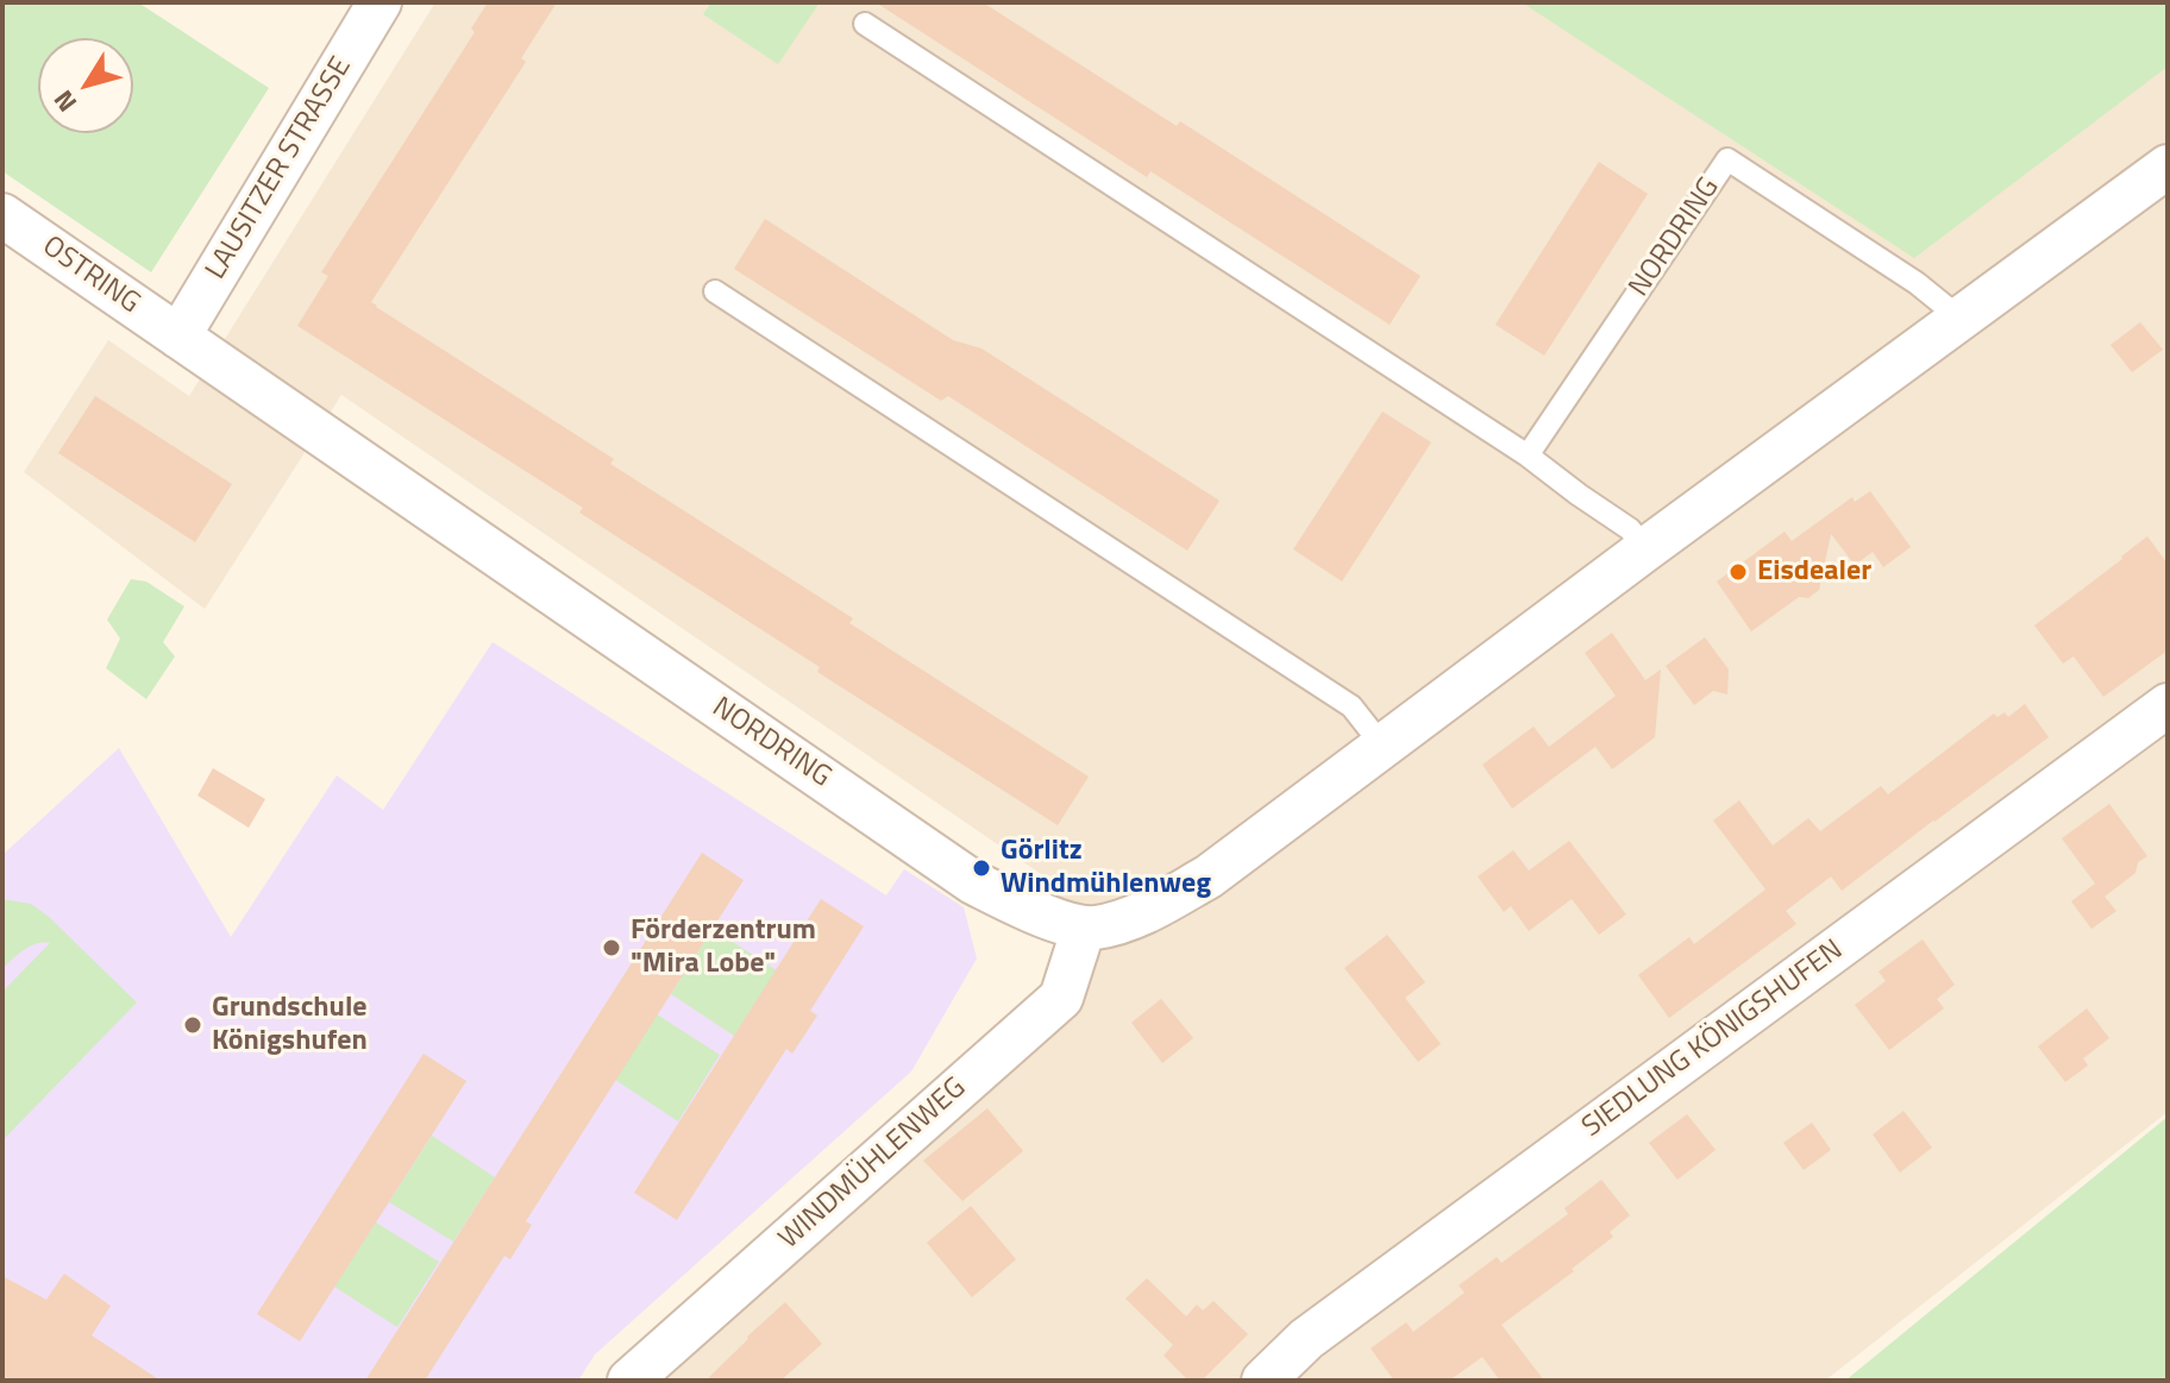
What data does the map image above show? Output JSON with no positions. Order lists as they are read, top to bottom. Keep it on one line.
{"streets":{"street":["LAUSITZER STRASSE","NORDRING","OSTRING","SIEDLUNG KÖNIGSHUFEN","WINDMÜHLENWEG"]},"crossings":[["LAUSITZER STRASSE","NORDRING"],["LAUSITZER STRASSE","OSTRING"],["NORDRING","OSTRING"],["NORDRING","WINDMÜHLENWEG"]],"places":["Eisdealer","Görlitz Windmühlenweg","Förderzentrum \"Mira Lobe\"","Grundschule Königshufen"],"north":"bottom left"}
